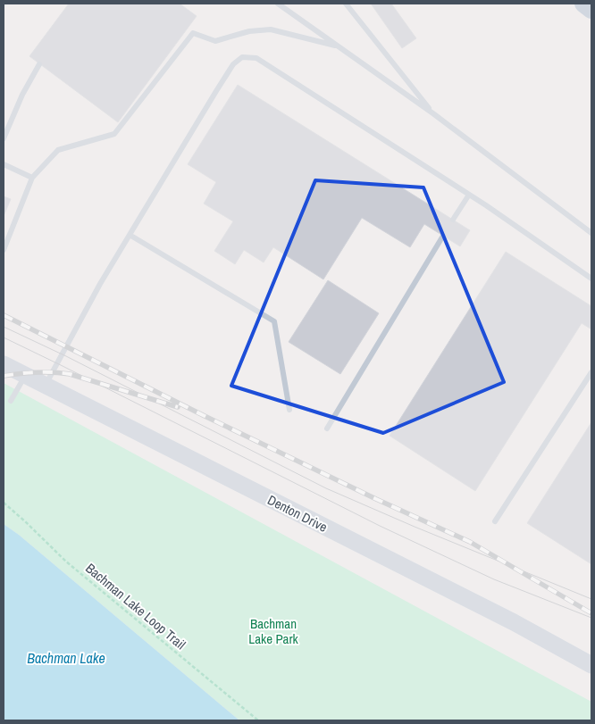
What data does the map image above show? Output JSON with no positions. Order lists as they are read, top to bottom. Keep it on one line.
{"streets":{"main road":["Denton Drive"],"path":["Bachman Lake Loop Trail"]},"water":["Bachman Lake"],"parks":["Bachman Lake Park"]}
